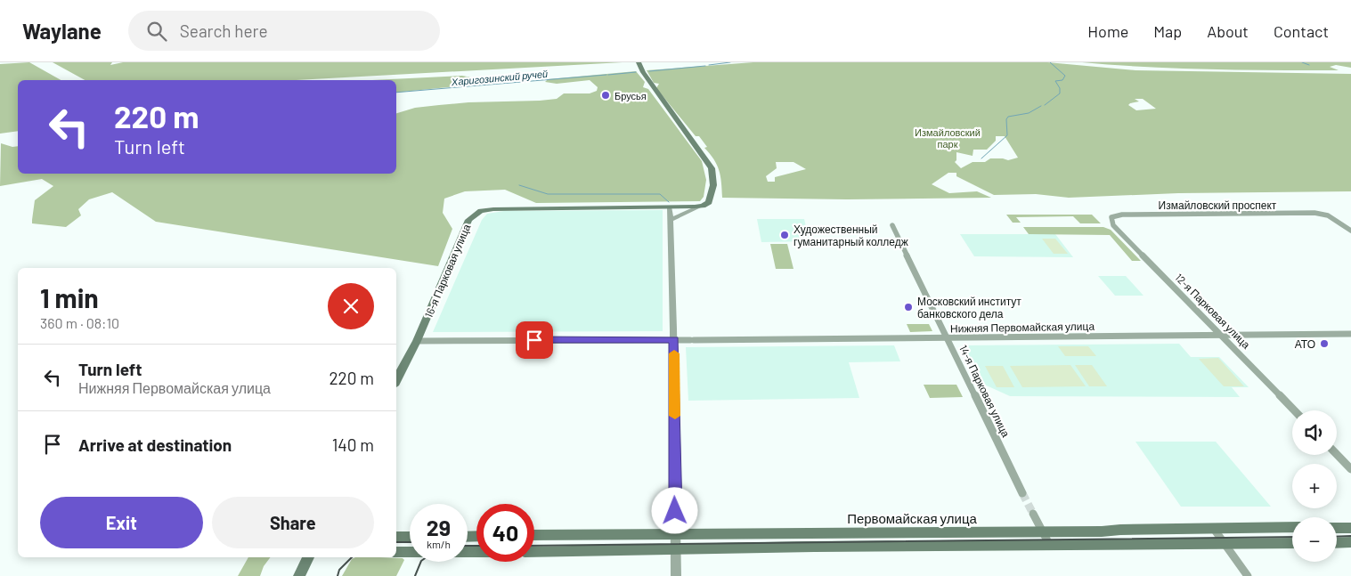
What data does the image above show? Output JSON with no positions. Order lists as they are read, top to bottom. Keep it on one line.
{"streets":{"main road":["16-я Парковая улица","Первомайская улица"],"street":["Измайловский проспект","12-я Парковая улица","Нижняя Первомайская улица","14-я Парковая улица"]},"crossings":[["Измайловский проспект","12-я Парковая улица"],["16-я Парковая улица","Нижняя Первомайская улица"],["12-я Парковая улица","Нижняя Первомайская улица"],["Нижняя Первомайская улица","14-я Парковая улица"]],"water":["Харигозинский ручей"],"parks":["Измайловский парк"],"places":["Брусья","Художественный гуманитарный колледж","Московский институт банковского дела","АТО"],"page":{"header":"Waylane","search":"Search here","nav":["Home","Map","About","Contact"],"turn":["220 m","Turn left"],"heading":["1 min","360 m · 08:10"],"list":[{"name":"Turn left","note":"Нижняя Первомайская улица","value":"220 m"},{"name":"Arrive at destination","value":"140 m"}],"map_buttons":["+","−"],"buttons":["Exit","Share"],"speed":"29 km/h","limit":"40"}}
